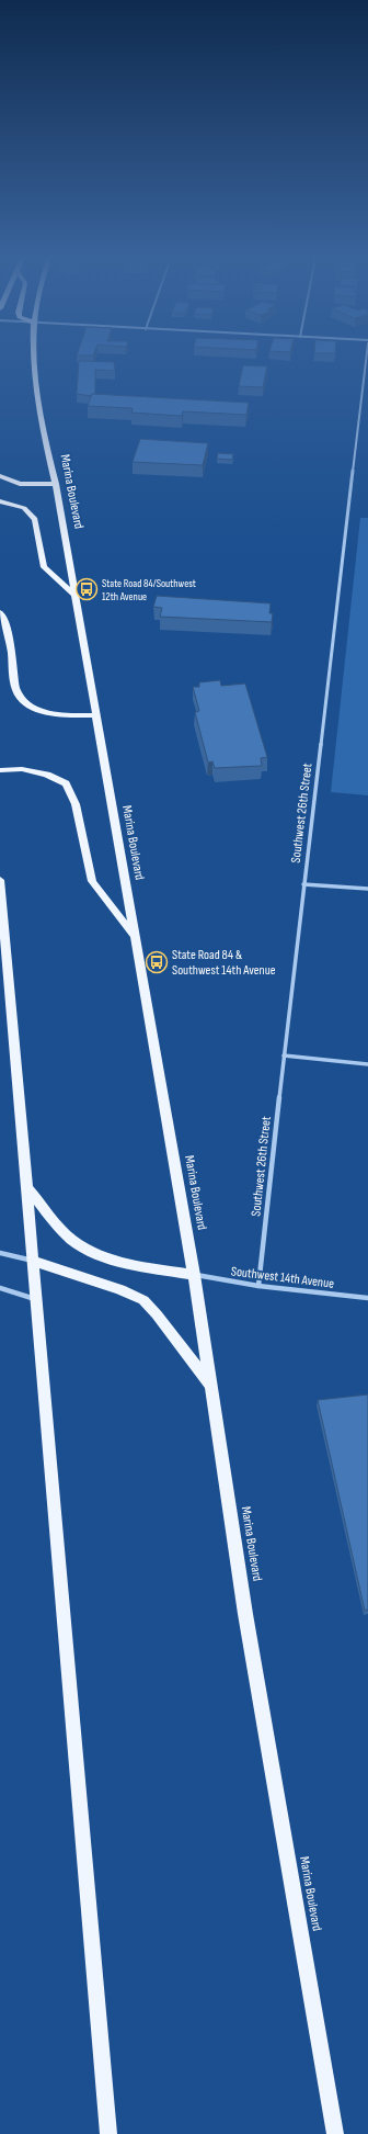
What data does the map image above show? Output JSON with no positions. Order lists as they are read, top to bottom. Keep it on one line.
{"streets":{"main road":["Marina Boulevard"],"street":["Southwest 26th Street","Southwest 14th Avenue"]},"crossings":[["Marina Boulevard","Southwest 14th Avenue"],["Southwest 26th Street","Southwest 14th Avenue"]],"places":{"bus stop":["State Road 84/Southwest 12th Avenue","State Road 84 & Southwest 14th Avenue"]}}
